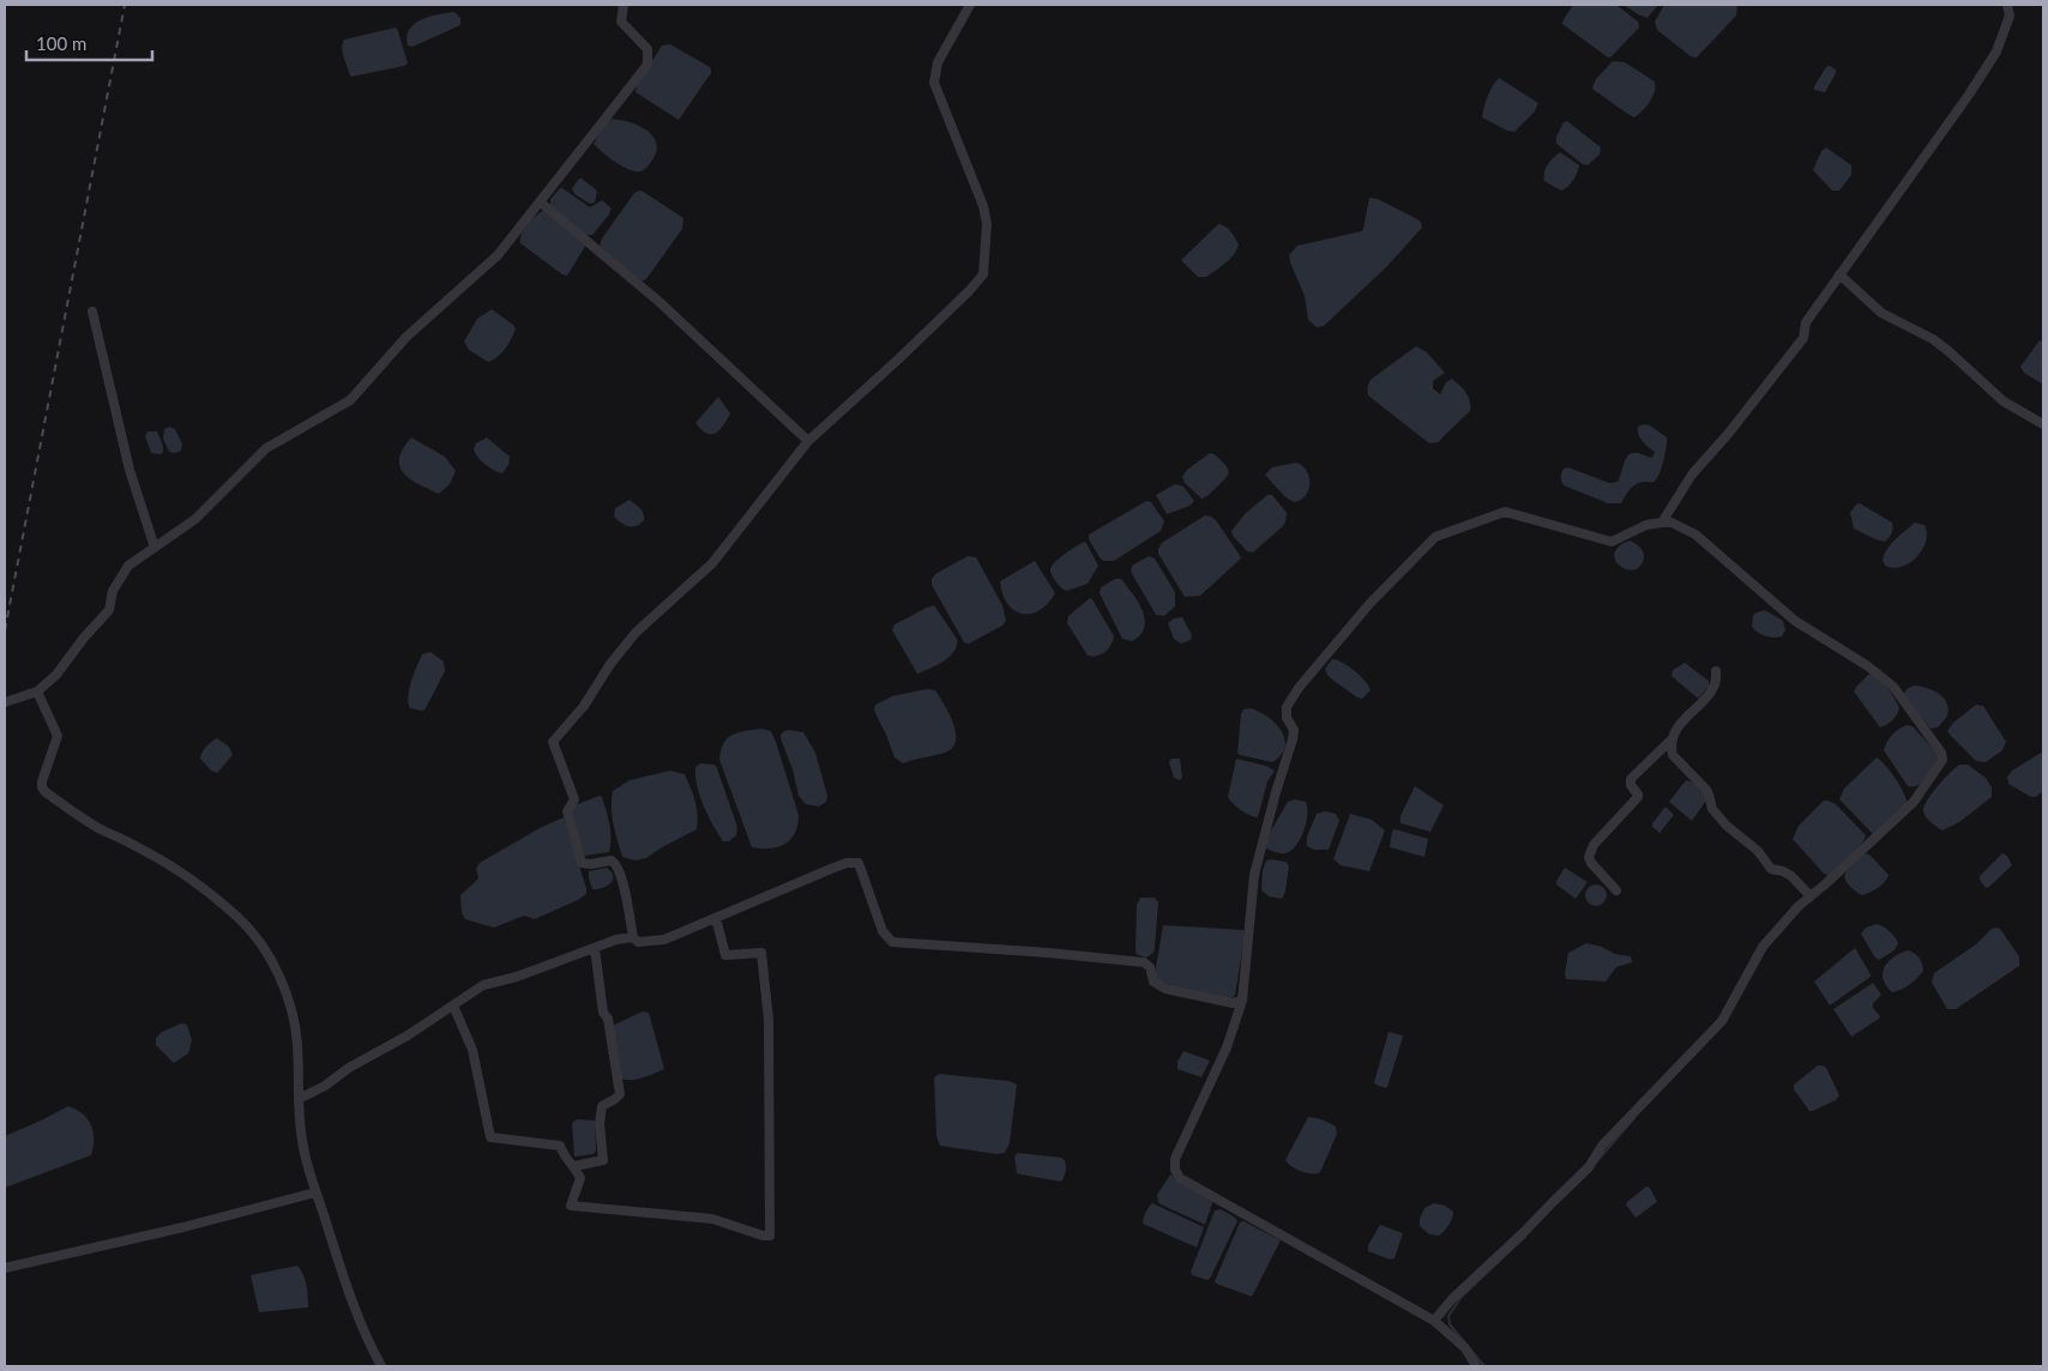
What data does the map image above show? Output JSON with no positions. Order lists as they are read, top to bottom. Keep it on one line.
{"scale_bar":"100 m"}
